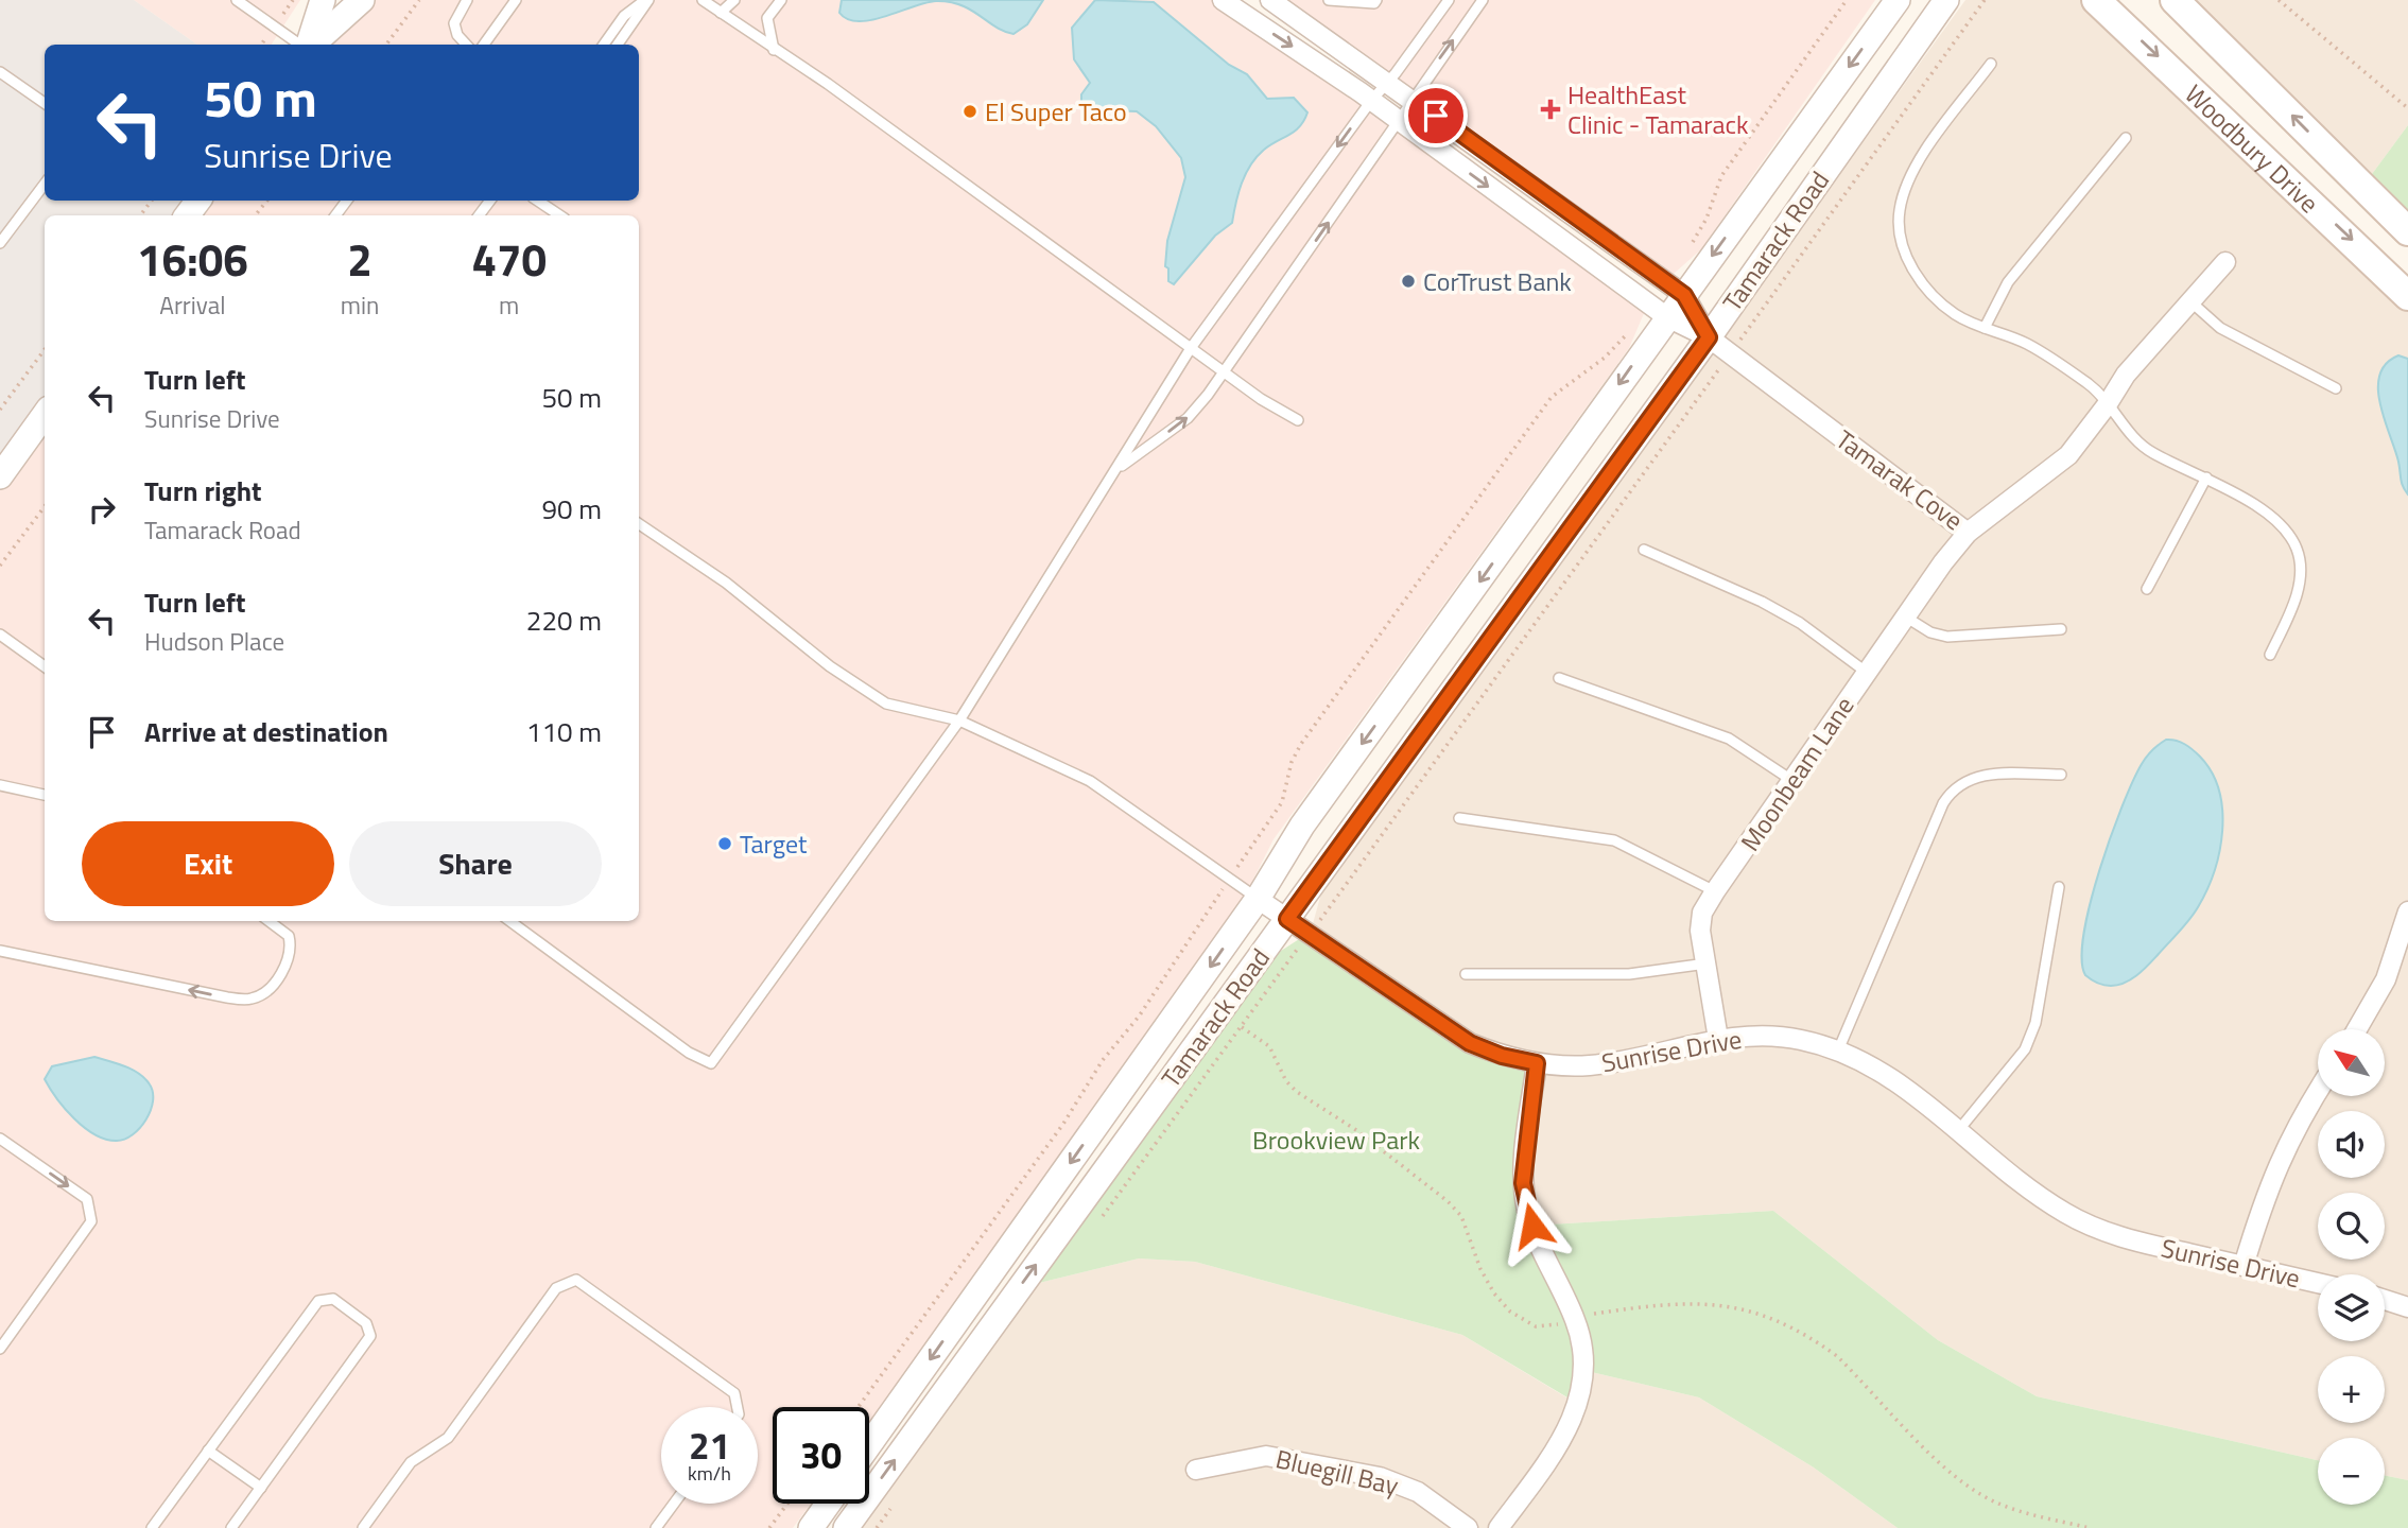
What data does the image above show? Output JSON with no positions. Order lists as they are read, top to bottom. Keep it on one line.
{"streets":{"main road":["Woodbury Drive"],"street":["Tamarack Road","Tamarak Cove","Moonbeam Lane","Sunrise Drive","Bluegill Bay"]},"crossings":[["Tamarack Road","Tamarak Cove"],["Tamarack Road","Sunrise Drive"],["Tamarak Cove","Moonbeam Lane"],["Moonbeam Lane","Sunrise Drive"]],"parks":["Brookview Park"],"places":{"health":["HealthEast Clinic - Tamarack"],"other":["El Super Taco","CorTrust Bank","Target"]},"north":"top left","page":{"turn":["50 m","Sunrise Drive"],"eta":["16:06","Arrival","2","min","470","m"],"list":[{"name":"Turn left","note":"Sunrise Drive","value":"50 m"},{"name":"Turn right","note":"Tamarack Road","value":"90 m"},{"name":"Turn left","note":"Hudson Place","value":"220 m"},{"name":"Arrive at destination","value":"110 m"}],"buttons":["Exit","Share"],"map_buttons":["+","−"],"speed":"21 km/h","limit":"30"}}
